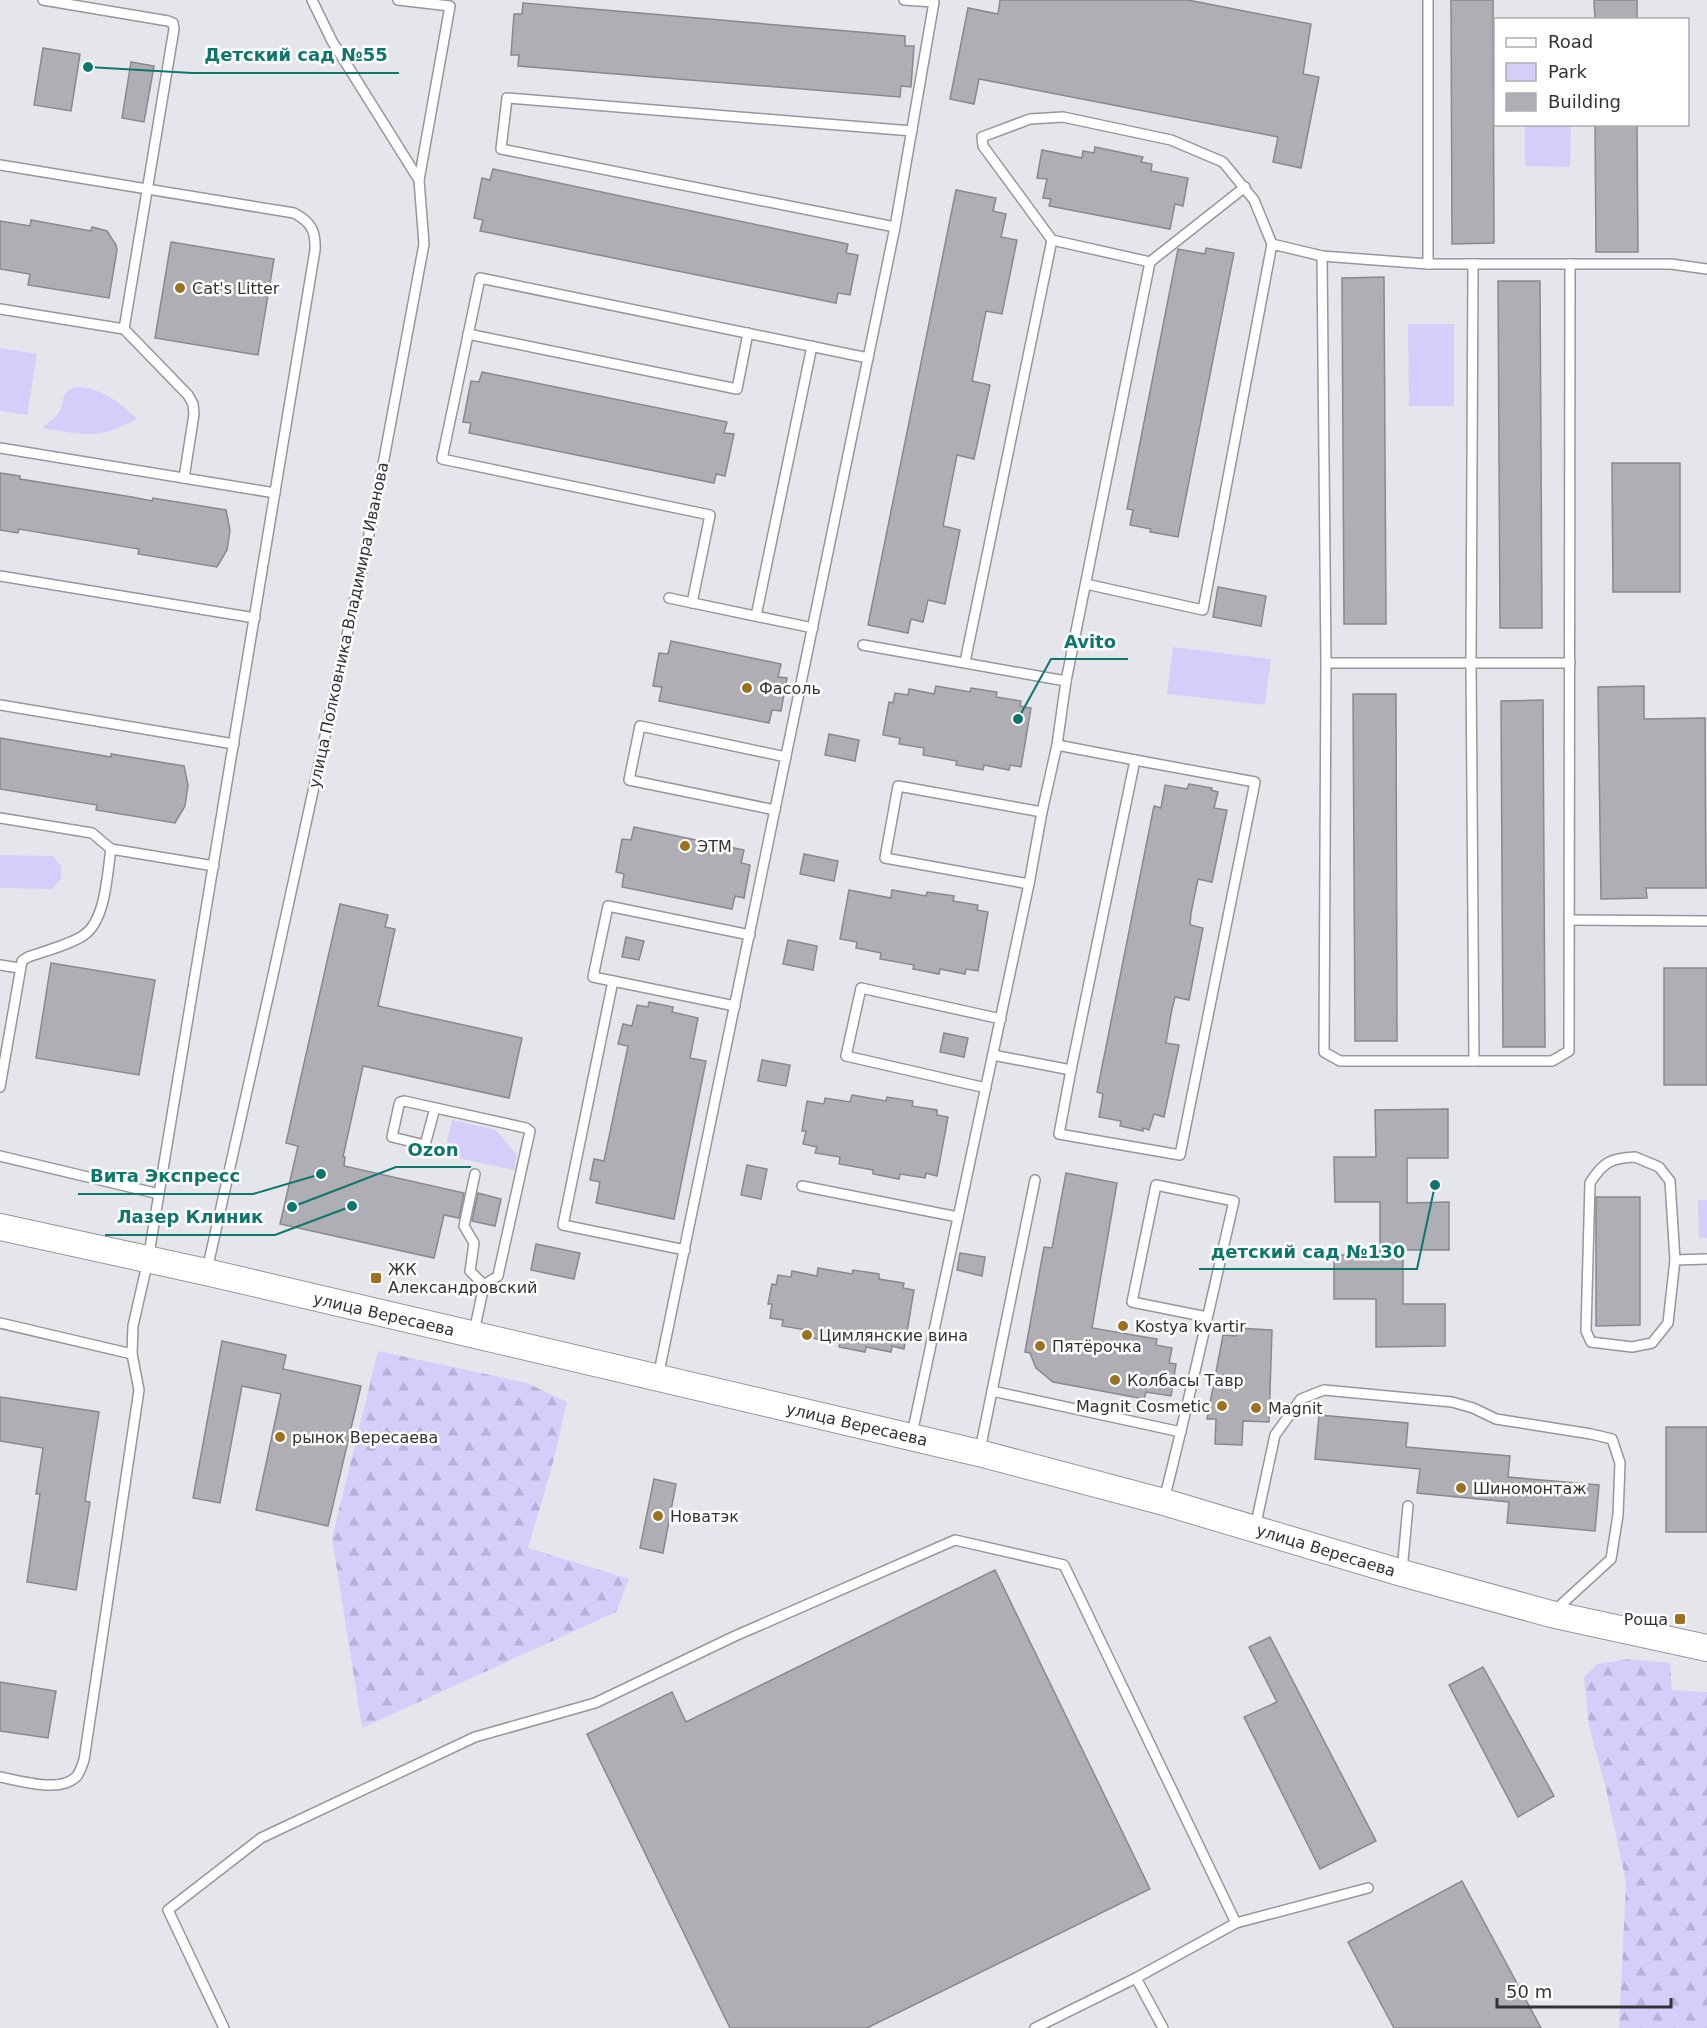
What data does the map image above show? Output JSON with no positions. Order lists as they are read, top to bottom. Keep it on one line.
{"streets":{"main road":["улица Вересаева"],"lane":["улица Полковника Владимира Иванова"]},"crossings":[["улица Полковника Владимира Иванова","улица Вересаева"]],"places":{"other":["Детский сад №55","Cat's Litter","Фасоль","Avito","ЭТМ","Вита Экспресс","детский сад №130","Лазер Клиник","Ozon","Kostya kvartir","Цимлянские вина","Пятёрочка","Колбасы Тавр","Magnit Cosmetic","Magnit","рынок Вересаева","Шиномонтаж","Новатэк"],"transit":["ЖК Александровский","Роща"]},"legend":["Road","Park","Building"],"scale_bar":"50 m"}
